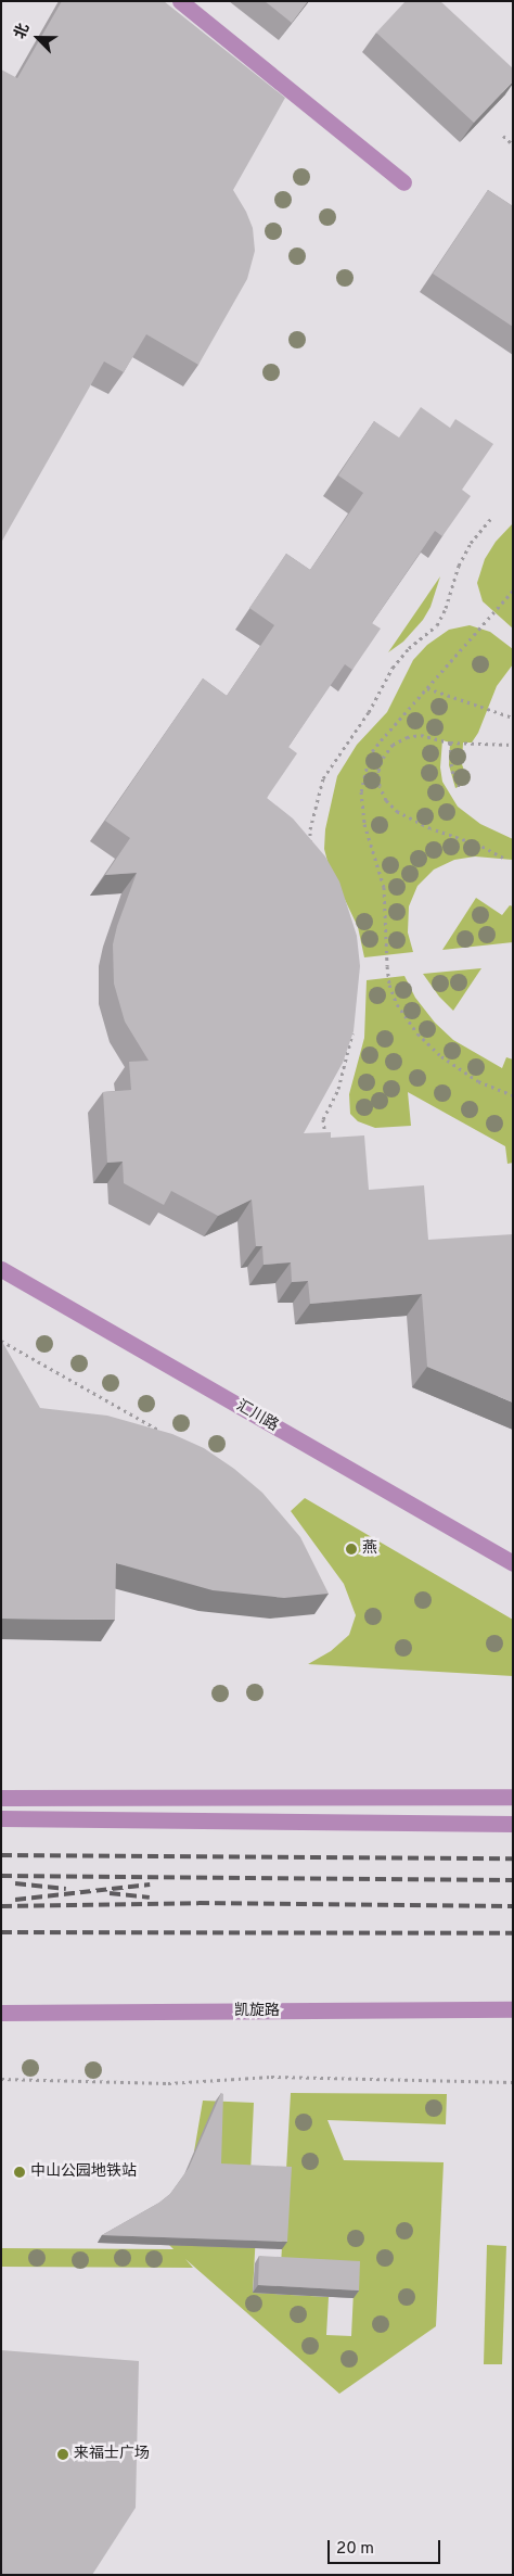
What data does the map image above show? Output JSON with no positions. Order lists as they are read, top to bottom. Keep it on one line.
{"streets":{"street":["汇川路","凯旋路"]},"places":["燕","中山公园地铁站","来福士广场"],"scale_bar":"20 m","north":"top left"}
